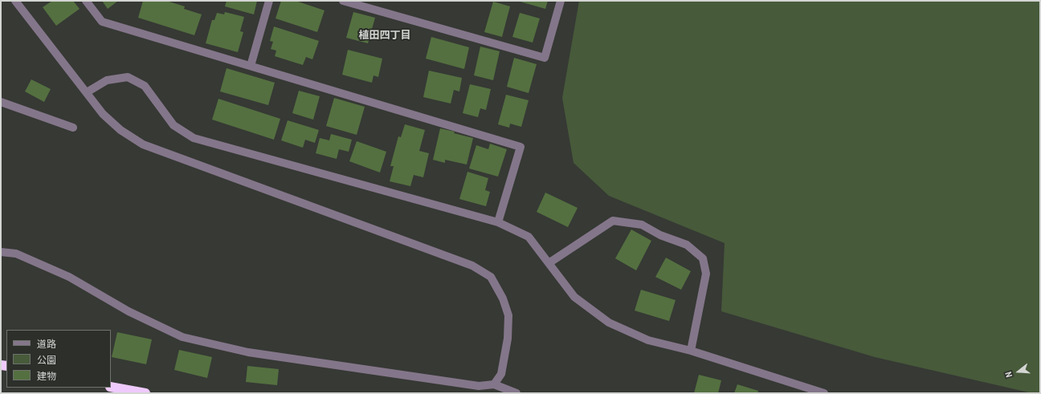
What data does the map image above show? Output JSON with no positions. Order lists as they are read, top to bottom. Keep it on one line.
{"districts":["植田四丁目"],"legend":["道路","公園","建物"],"north":"left"}
